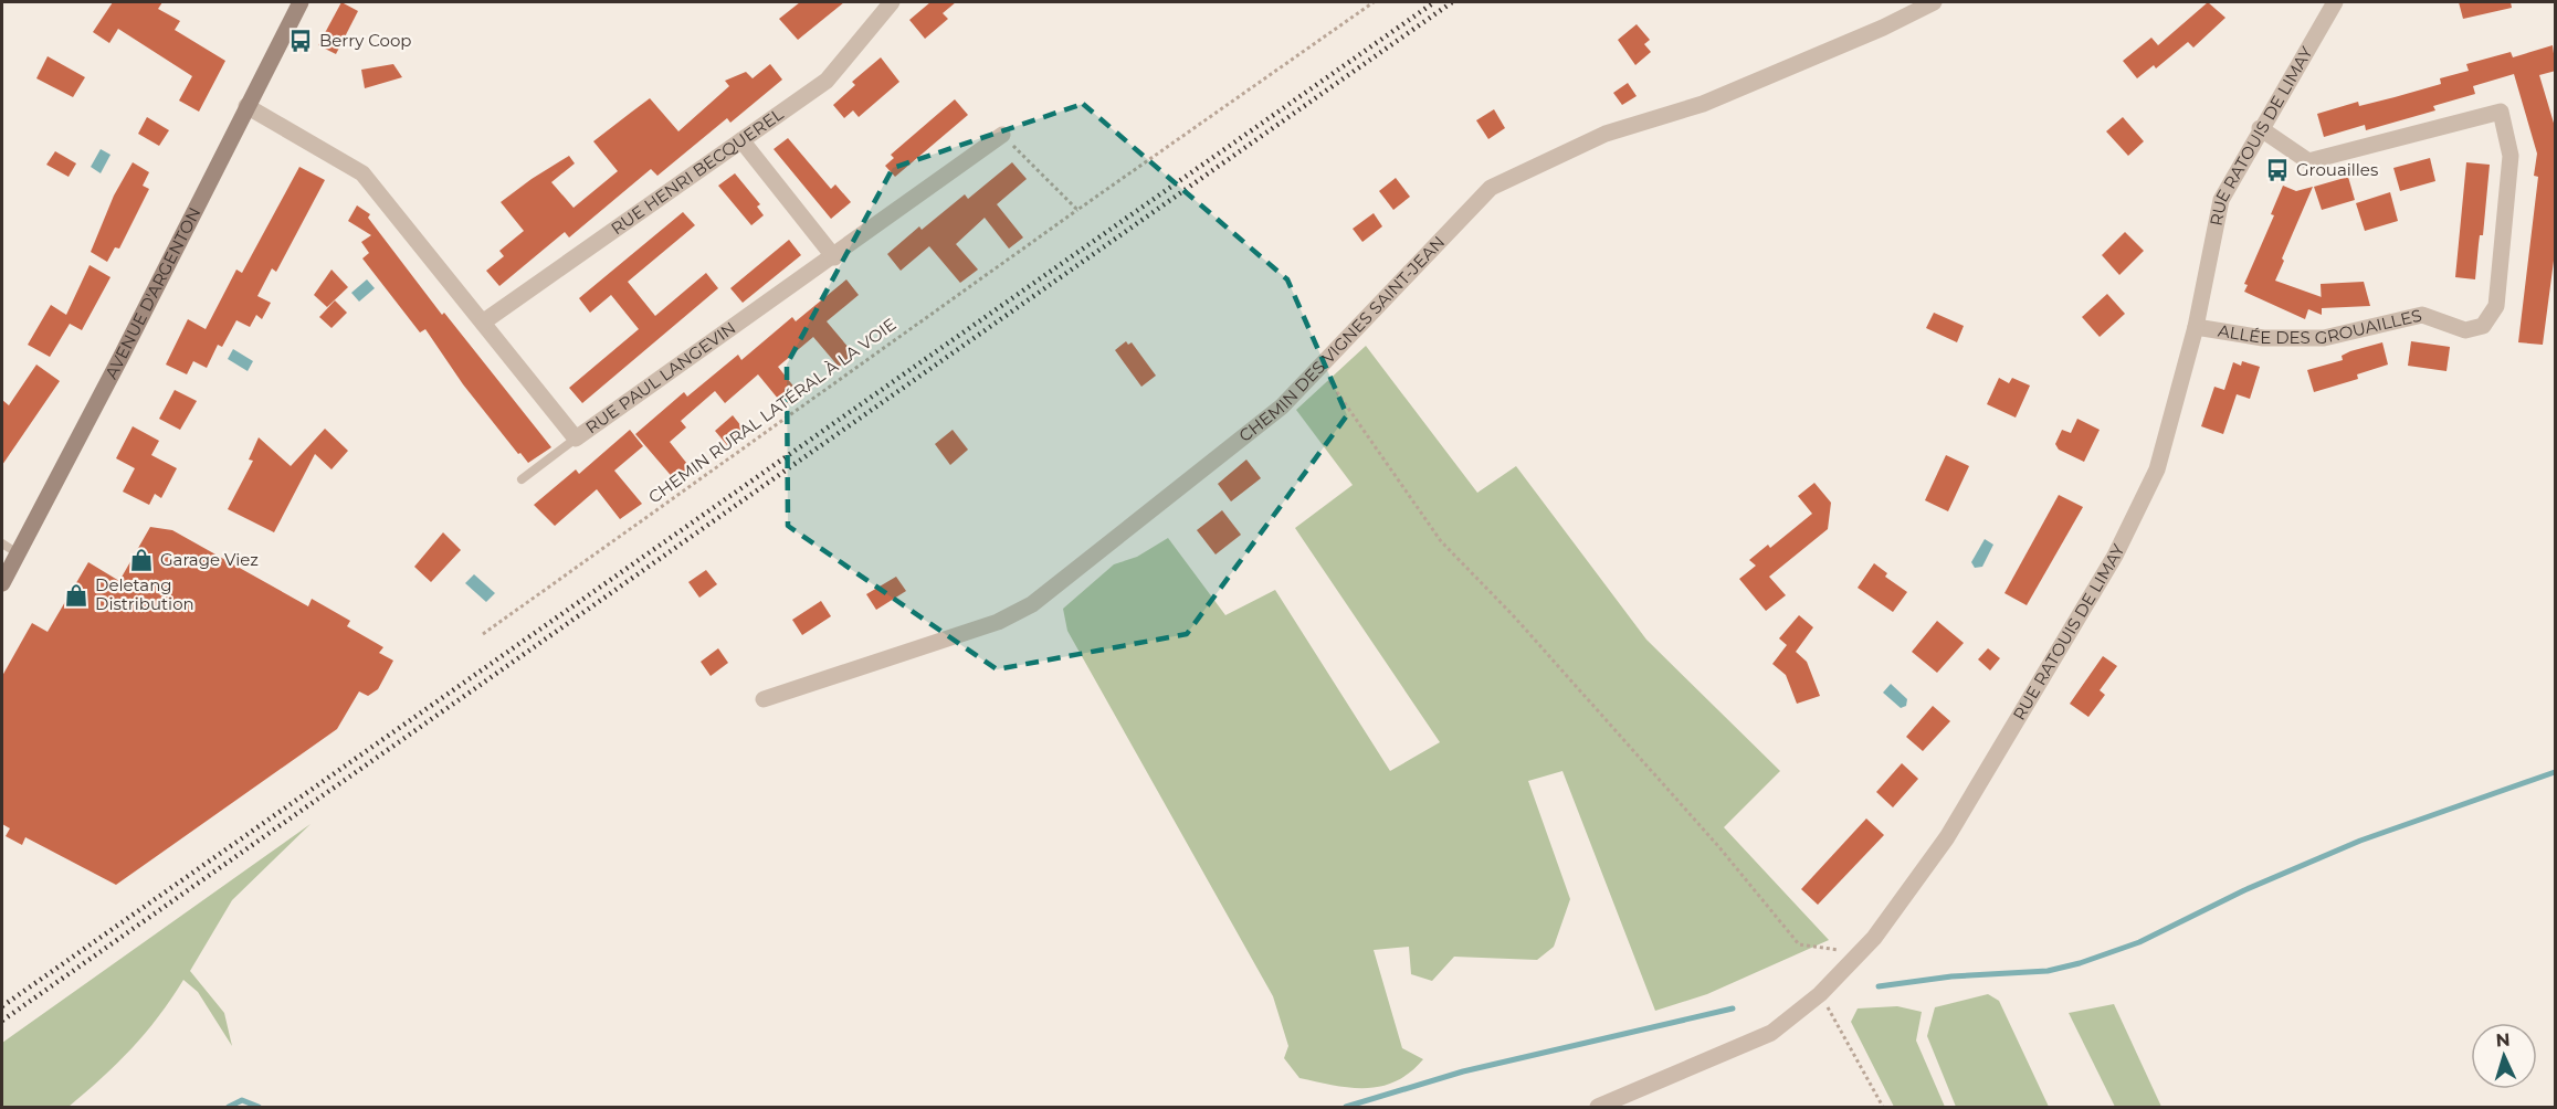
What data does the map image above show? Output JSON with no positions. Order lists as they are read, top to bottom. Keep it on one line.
{"streets":{"main road":["AVENUE D'ARGENTON"],"street":["RUE RATOUIS DE LIMAY","RUE HENRI BECQUEREL","ALLÉE DES GROUAILLES","CHEMIN DES VIGNES SAINT-JEAN","RUE PAUL LANGEVIN"],"path":["CHEMIN RURAL LATÉRAL À LA VOIE"]},"crossings":[["RUE RATOUIS DE LIMAY","ALLÉE DES GROUAILLES"],["RUE HENRI BECQUEREL","RUE PAUL LANGEVIN"],["AVENUE D'ARGENTON","RUE PAUL LANGEVIN"]],"places":{"bus stop":["Berry Coop","Grouailles"],"shop":["Garage Viez","Deletang Distribution"]},"north":"top"}
